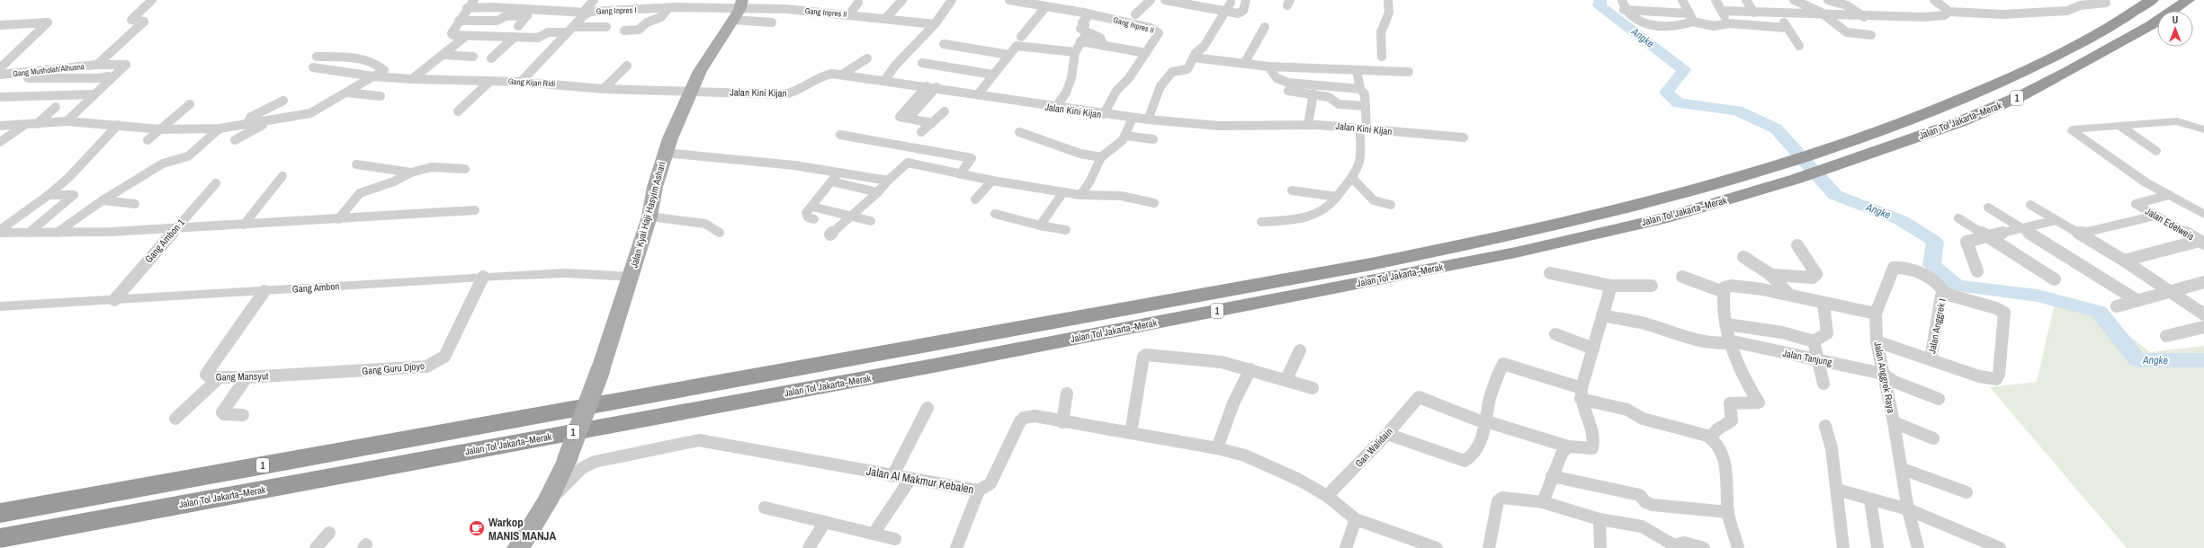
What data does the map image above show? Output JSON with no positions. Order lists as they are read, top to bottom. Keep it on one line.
{"streets":{"highway":["1","Jalan Tol Jakarta–Merak"],"main road":["Jalan Kyai Haji Hasyim Ashari"],"street":["Gang Inpres I","Gang Inpres II","Gang Musholah'Alhusna","Gang Kijan Ridi","Jalan Kini Kijan","Jalan Edelweis","Gang Ambon 1","Gang Ambon","Jalan Anggrek I","Jalan Tanjung","Gang Guru Djoyo","Gang Mansyut","Jalan Anggrek Raya","Gan Walidain","Jalan Al Makmur Kebalen"]},"crossings":[["Gang Inpres I","Gang Inpres II"],["Gang Inpres I","Gang Kijan Ridi"],["Gang Inpres I","Jalan Kyai Haji Hasyim Ashari"],["Gang Inpres II","Jalan Kini Kijan"],["Gang Inpres II","Jalan Kyai Haji Hasyim Ashari"],["Gang Kijan Ridi","Jalan Kini Kijan"],["Gang Kijan Ridi","Jalan Kyai Haji Hasyim Ashari"],["Jalan Kini Kijan","Jalan Kyai Haji Hasyim Ashari"],["Jalan Kyai Haji Hasyim Ashari","Gang Ambon"],["Jalan Kyai Haji Hasyim Ashari","Jalan Al Makmur Kebalen"],["Gang Ambon 1","Gang Ambon"],["Gang Ambon","Gang Guru Djoyo"],["Gang Ambon","Gang Mansyut"],["Jalan Anggrek I","Jalan Anggrek Raya"],["Jalan Tanjung","Jalan Anggrek Raya"],["Gang Guru Djoyo","Gang Mansyut"],["Gan Walidain","Jalan Al Makmur Kebalen"]],"water":["Angke"],"places":{"cafe":["Warkop MANIS MANJA"]},"north":"top"}
